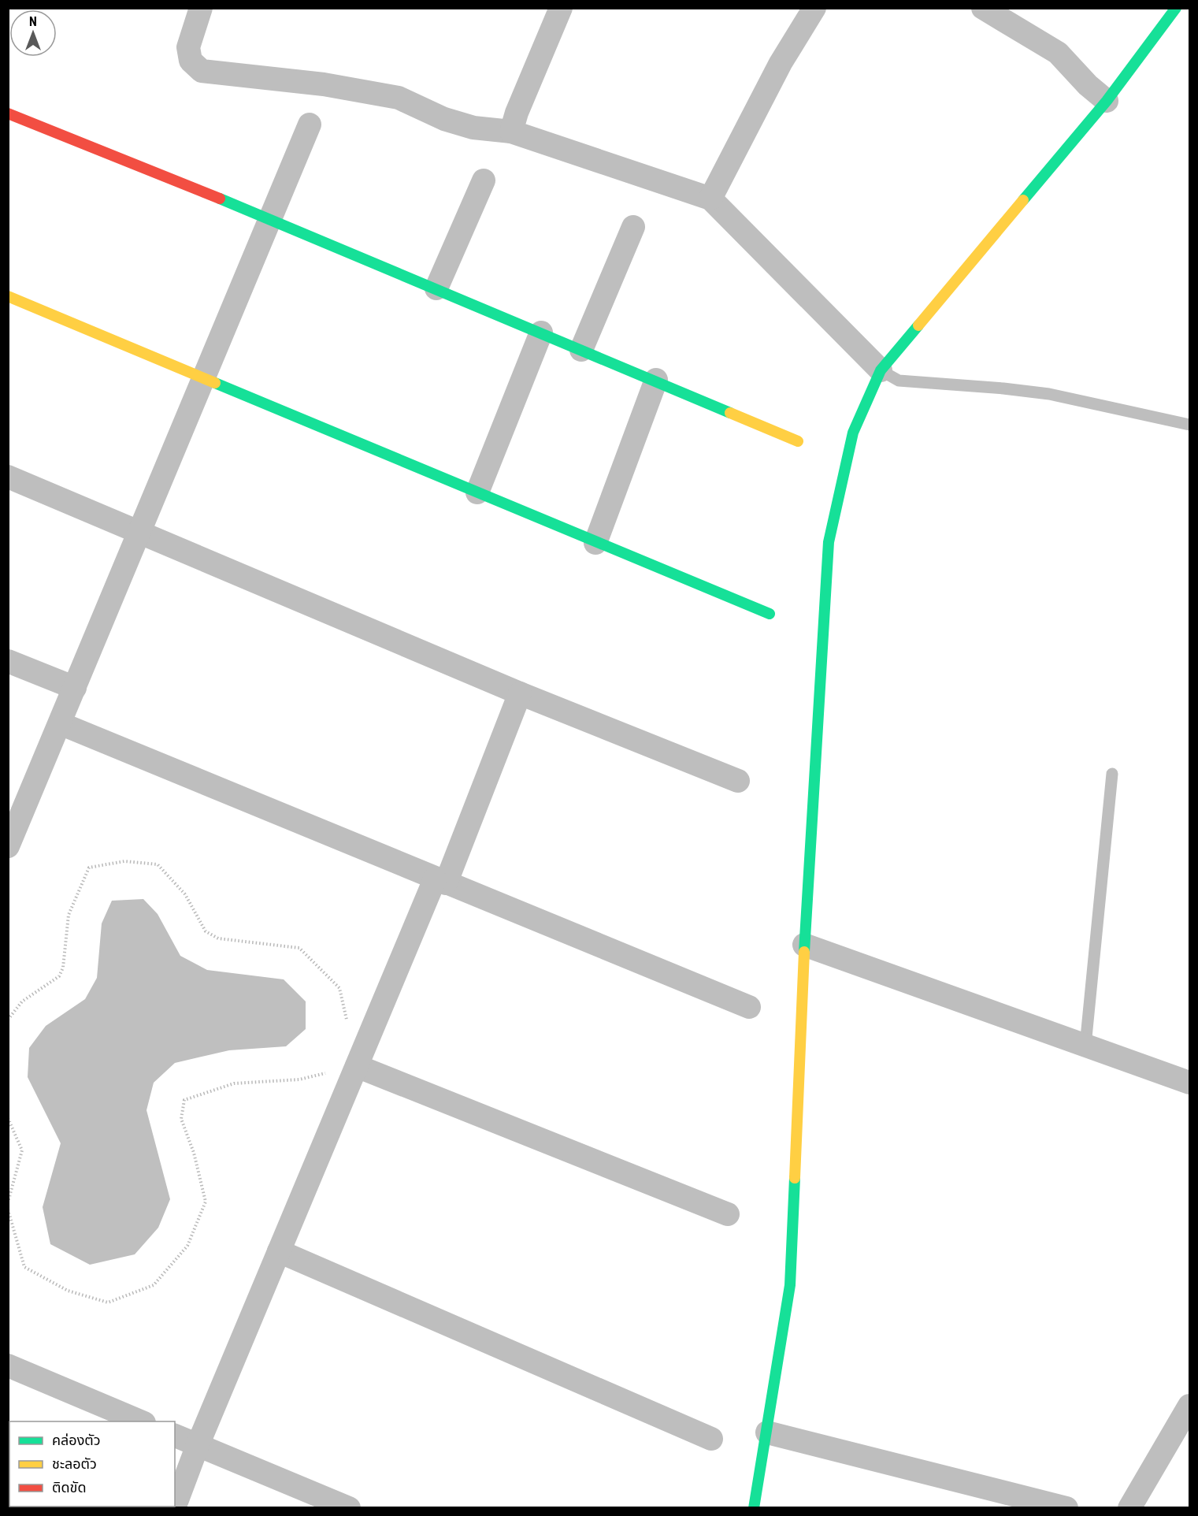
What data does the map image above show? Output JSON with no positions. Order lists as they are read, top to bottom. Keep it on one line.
{"legend":["คล่องตัว","ชะลอตัว","ติดขัด"],"north":"top"}
